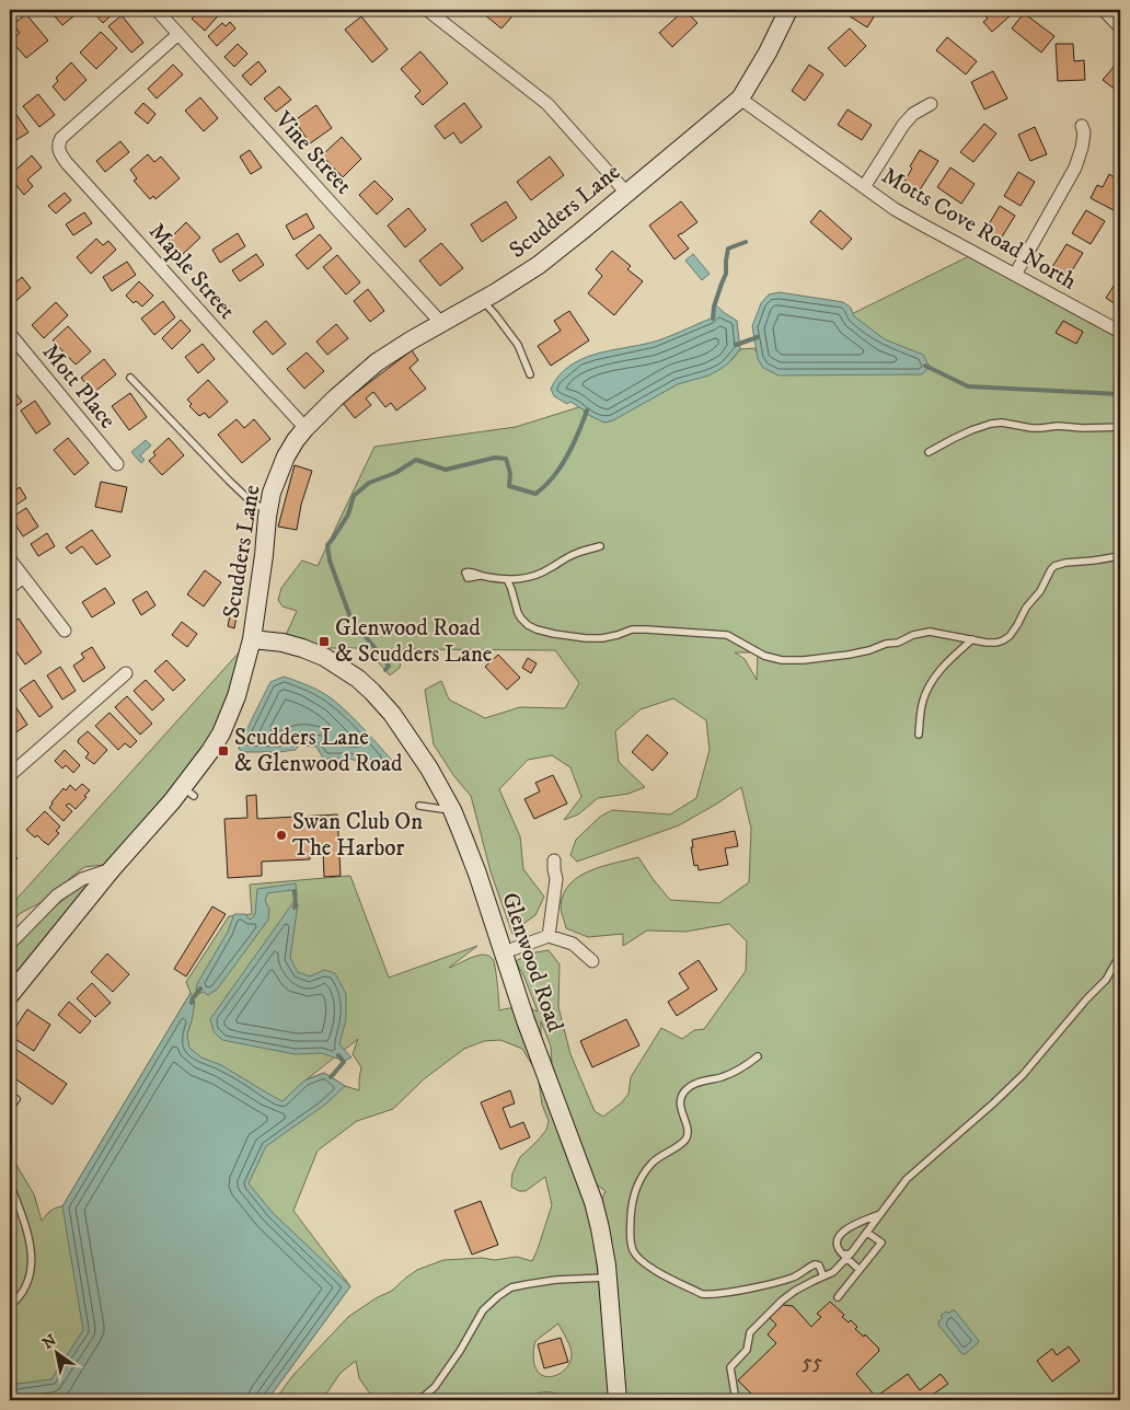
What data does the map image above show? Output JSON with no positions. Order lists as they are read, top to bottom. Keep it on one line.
{"streets":{"main road":["Scudders Lane","Glenwood Road"],"street":["Vine Street","Motts Cove Road North","Maple Street","Mott Place"]},"crossings":[["Vine Street","Scudders Lane"],["Vine Street","Maple Street"],["Scudders Lane","Motts Cove Road North"],["Scudders Lane","Maple Street"],["Scudders Lane","Glenwood Road"]],"places":{"transit":["Glenwood Road & Scudders Lane","Scudders Lane & Glenwood Road"],"other":["Swan Club On The Harbor"]},"house_numbers":["55"],"north":"top left"}
